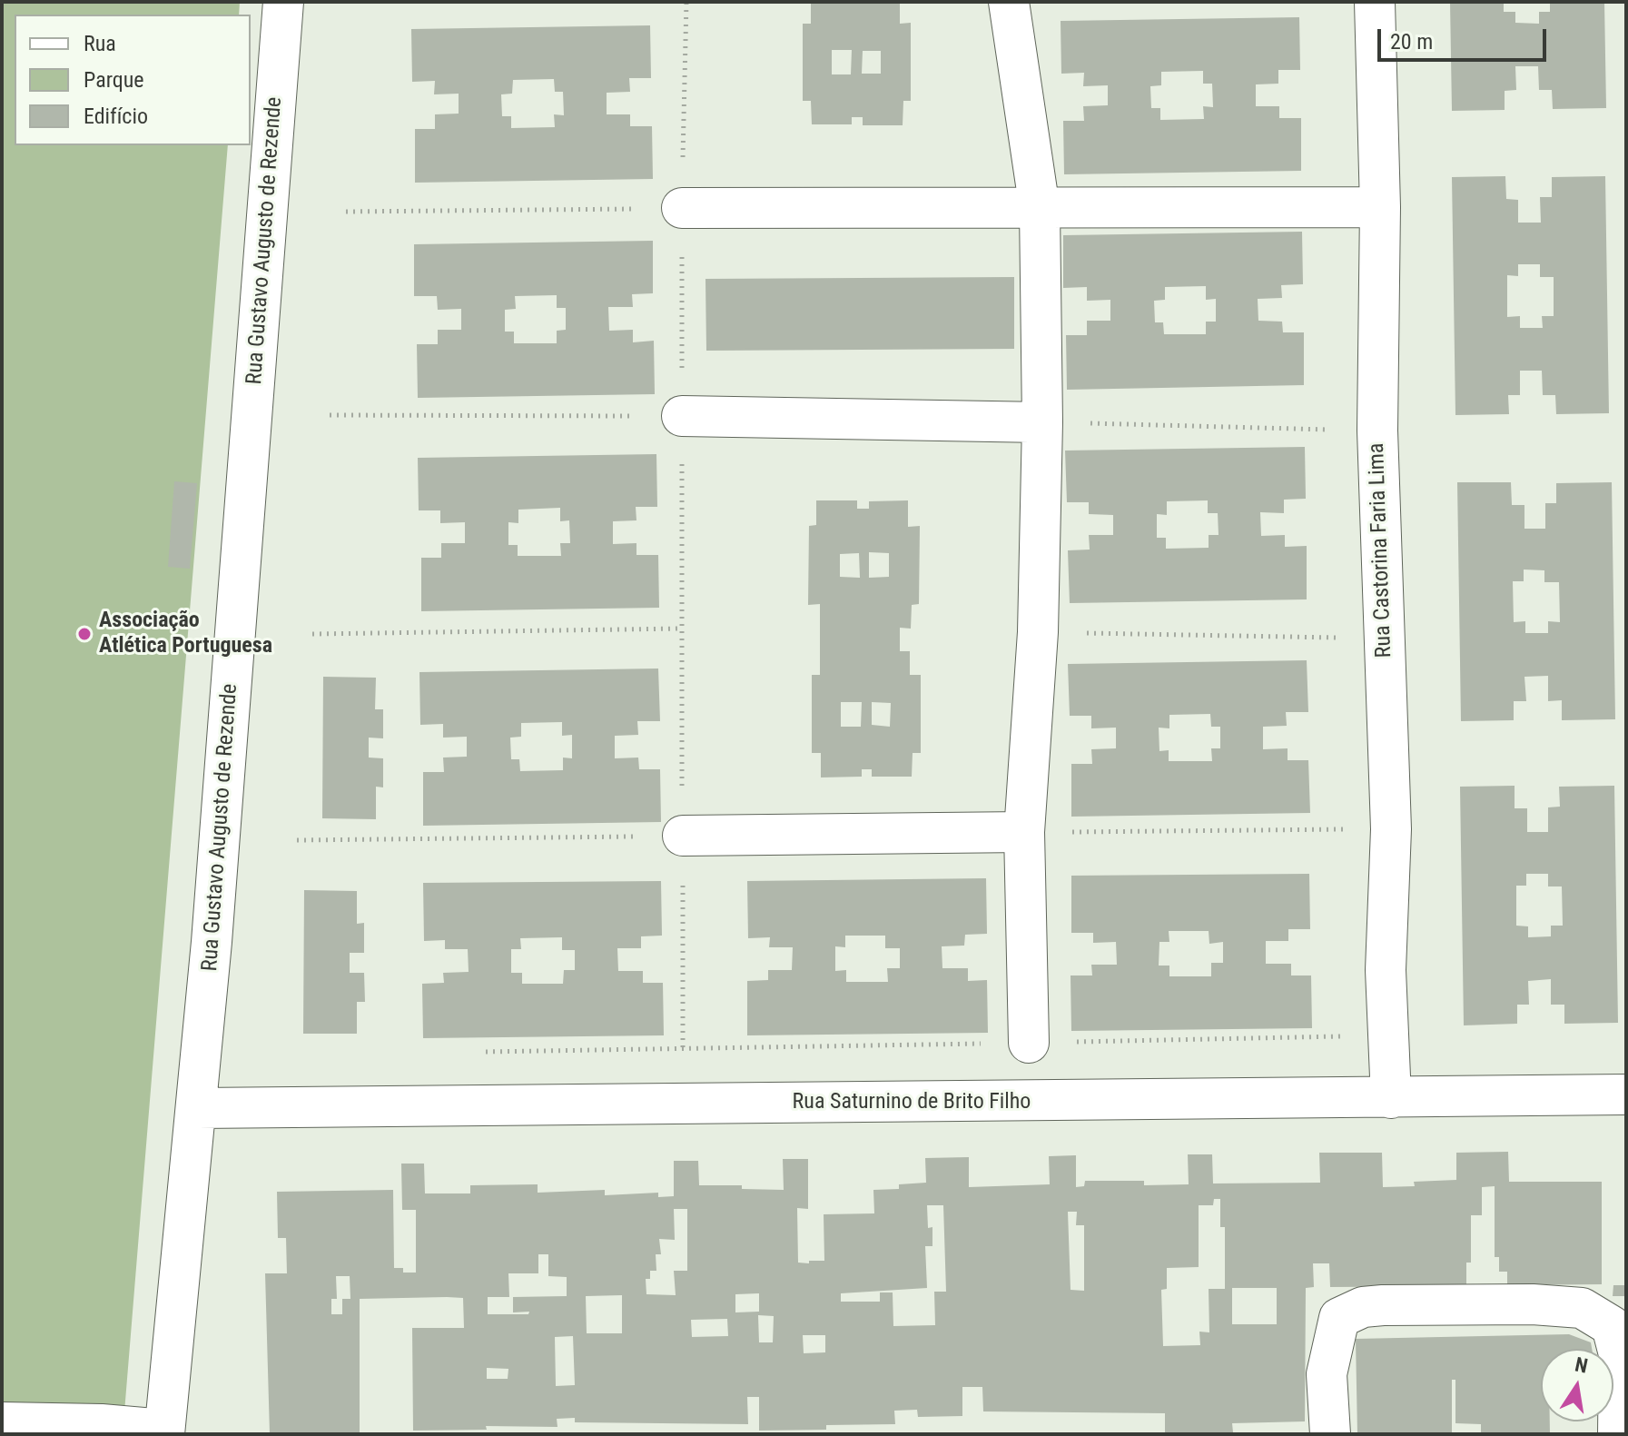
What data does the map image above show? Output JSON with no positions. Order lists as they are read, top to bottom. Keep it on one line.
{"streets":{"street":["Rua Gustavo Augusto de Rezende","Rua Castorina Faria Lima","Rua Saturnino de Brito Filho"]},"crossings":[["Rua Gustavo Augusto de Rezende","Rua Saturnino de Brito Filho"],["Rua Castorina Faria Lima","Rua Saturnino de Brito Filho"]],"places":["Associação Atlética Portuguesa"],"legend":["Rua","Parque","Edifício"],"scale_bar":"20 m","north":"top"}
